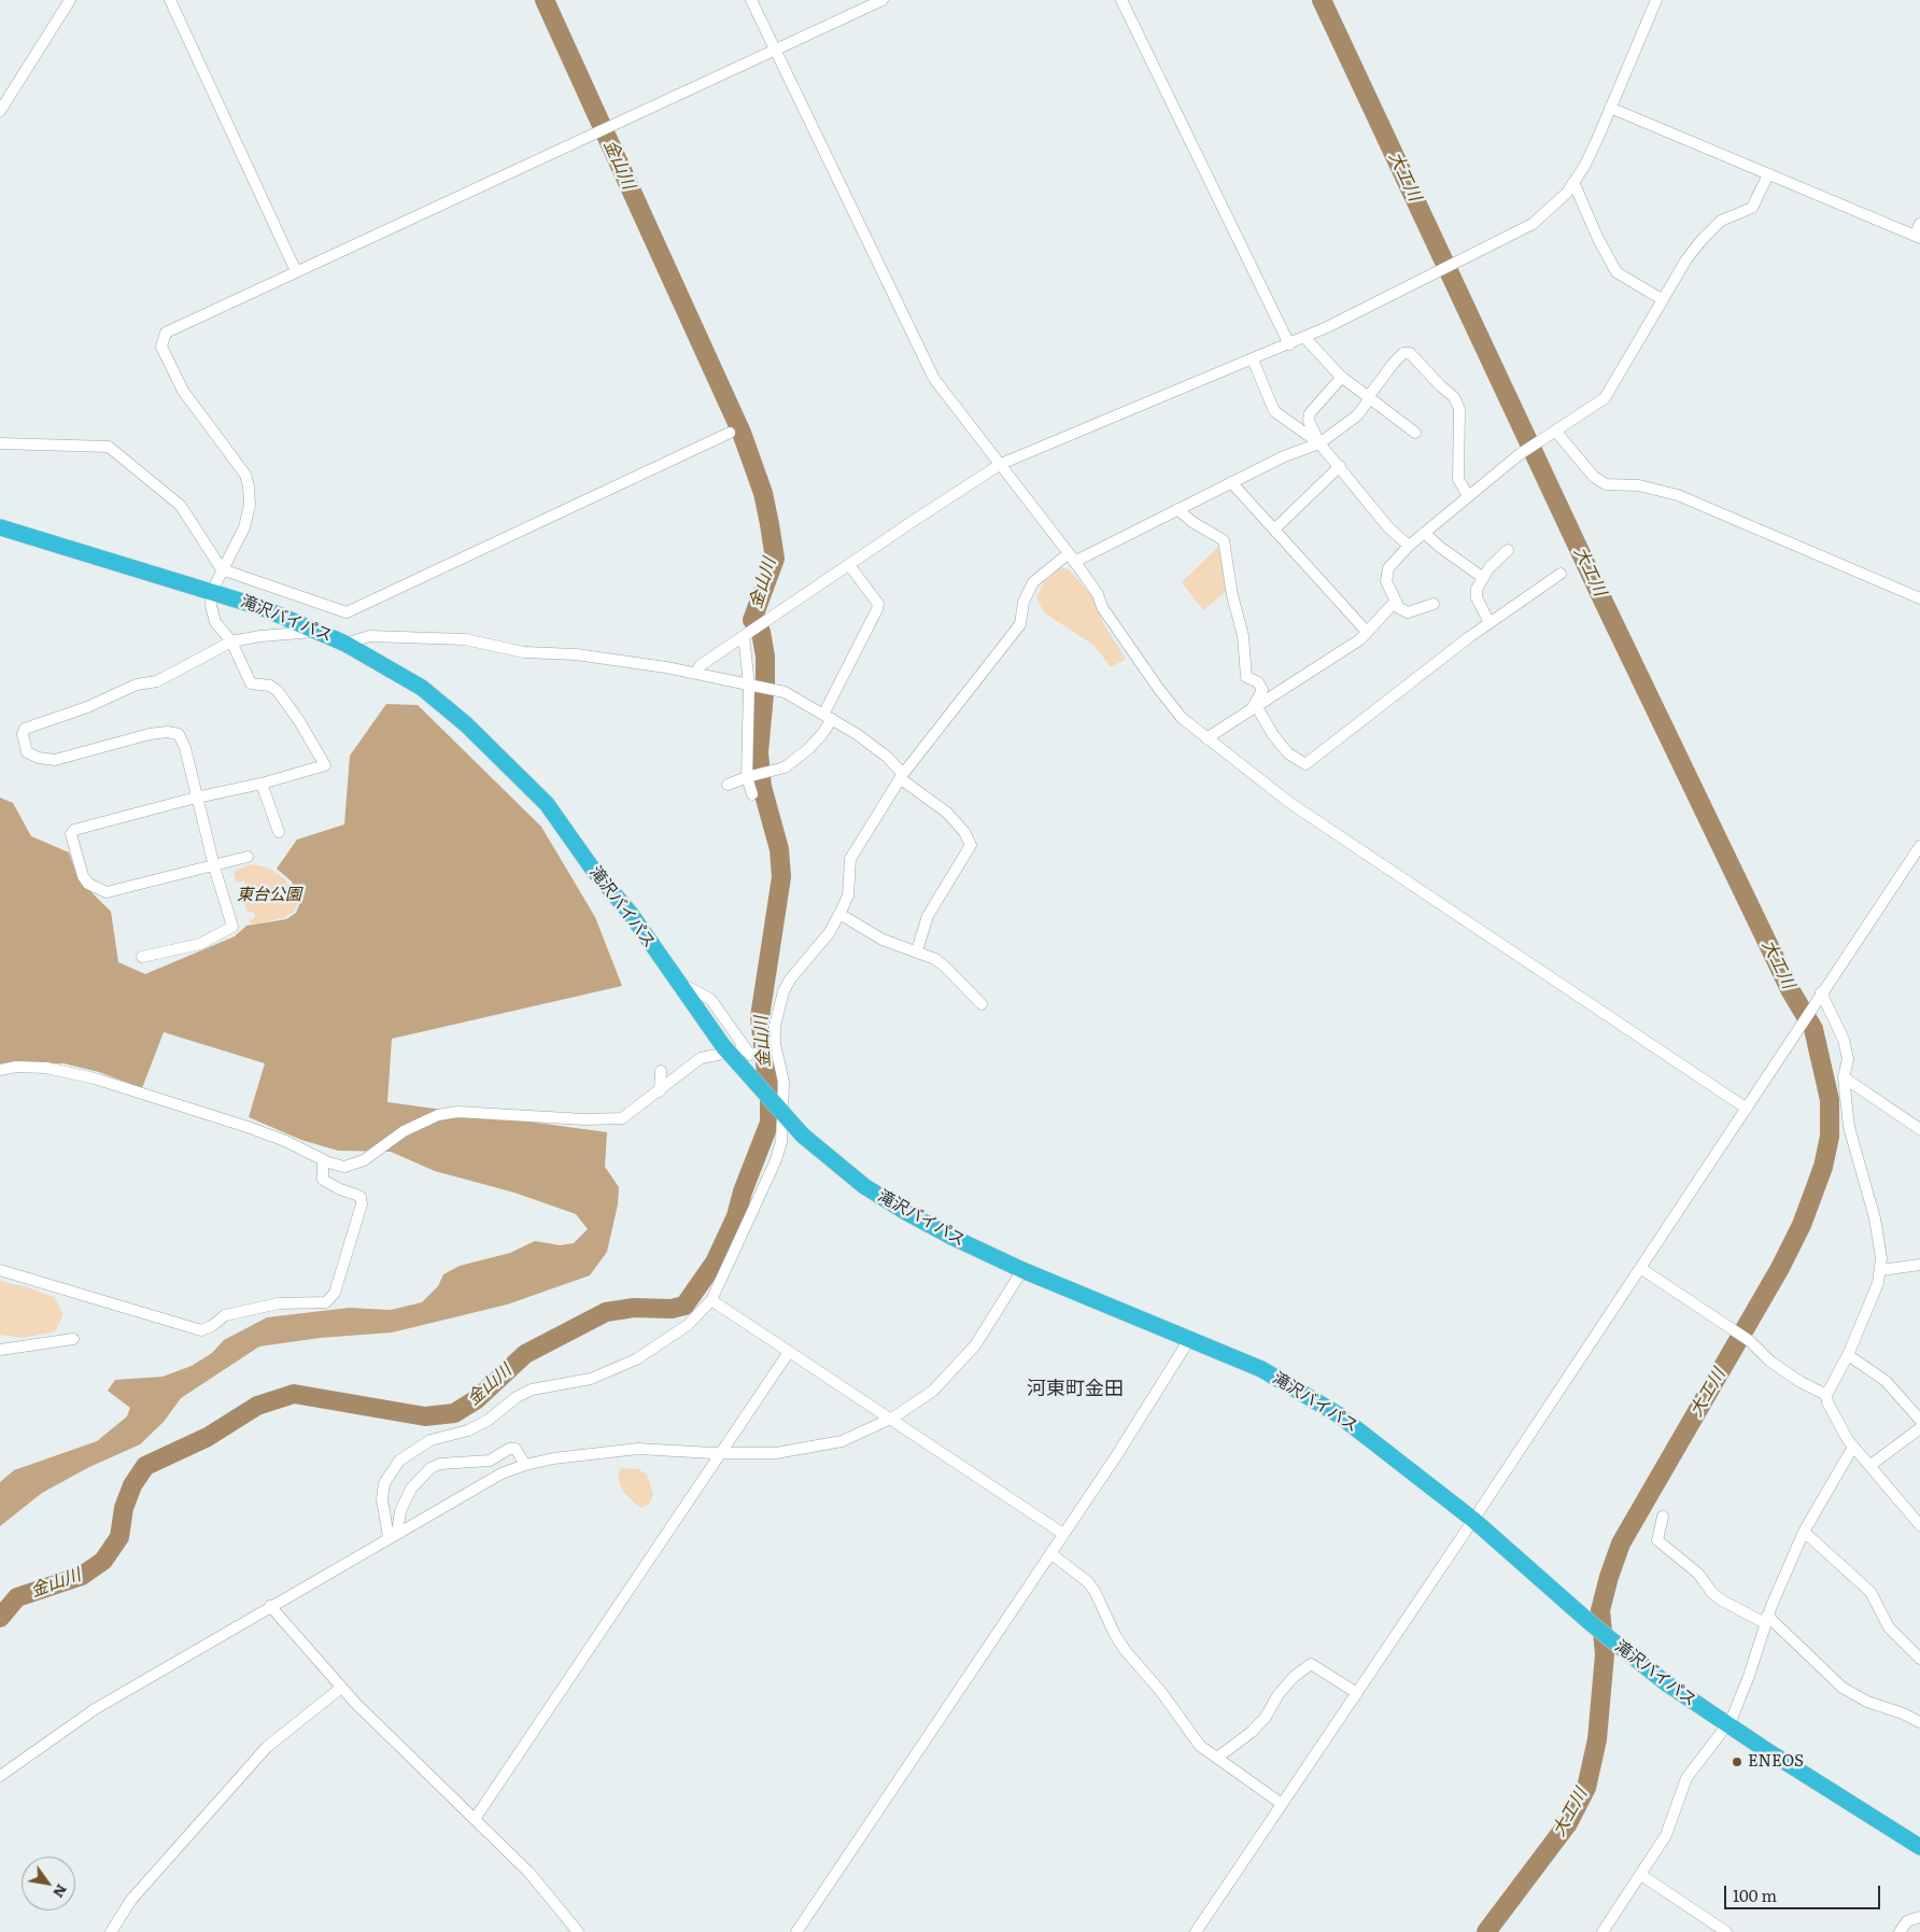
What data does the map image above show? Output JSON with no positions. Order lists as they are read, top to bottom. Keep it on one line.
{"streets":{"highway":["滝沢バイパス"]},"districts":["河東町金田"],"water":["金山川","大工川"],"parks":["東台公園"],"places":["ENEOS"],"scale_bar":"100 m","north":"bottom right"}
